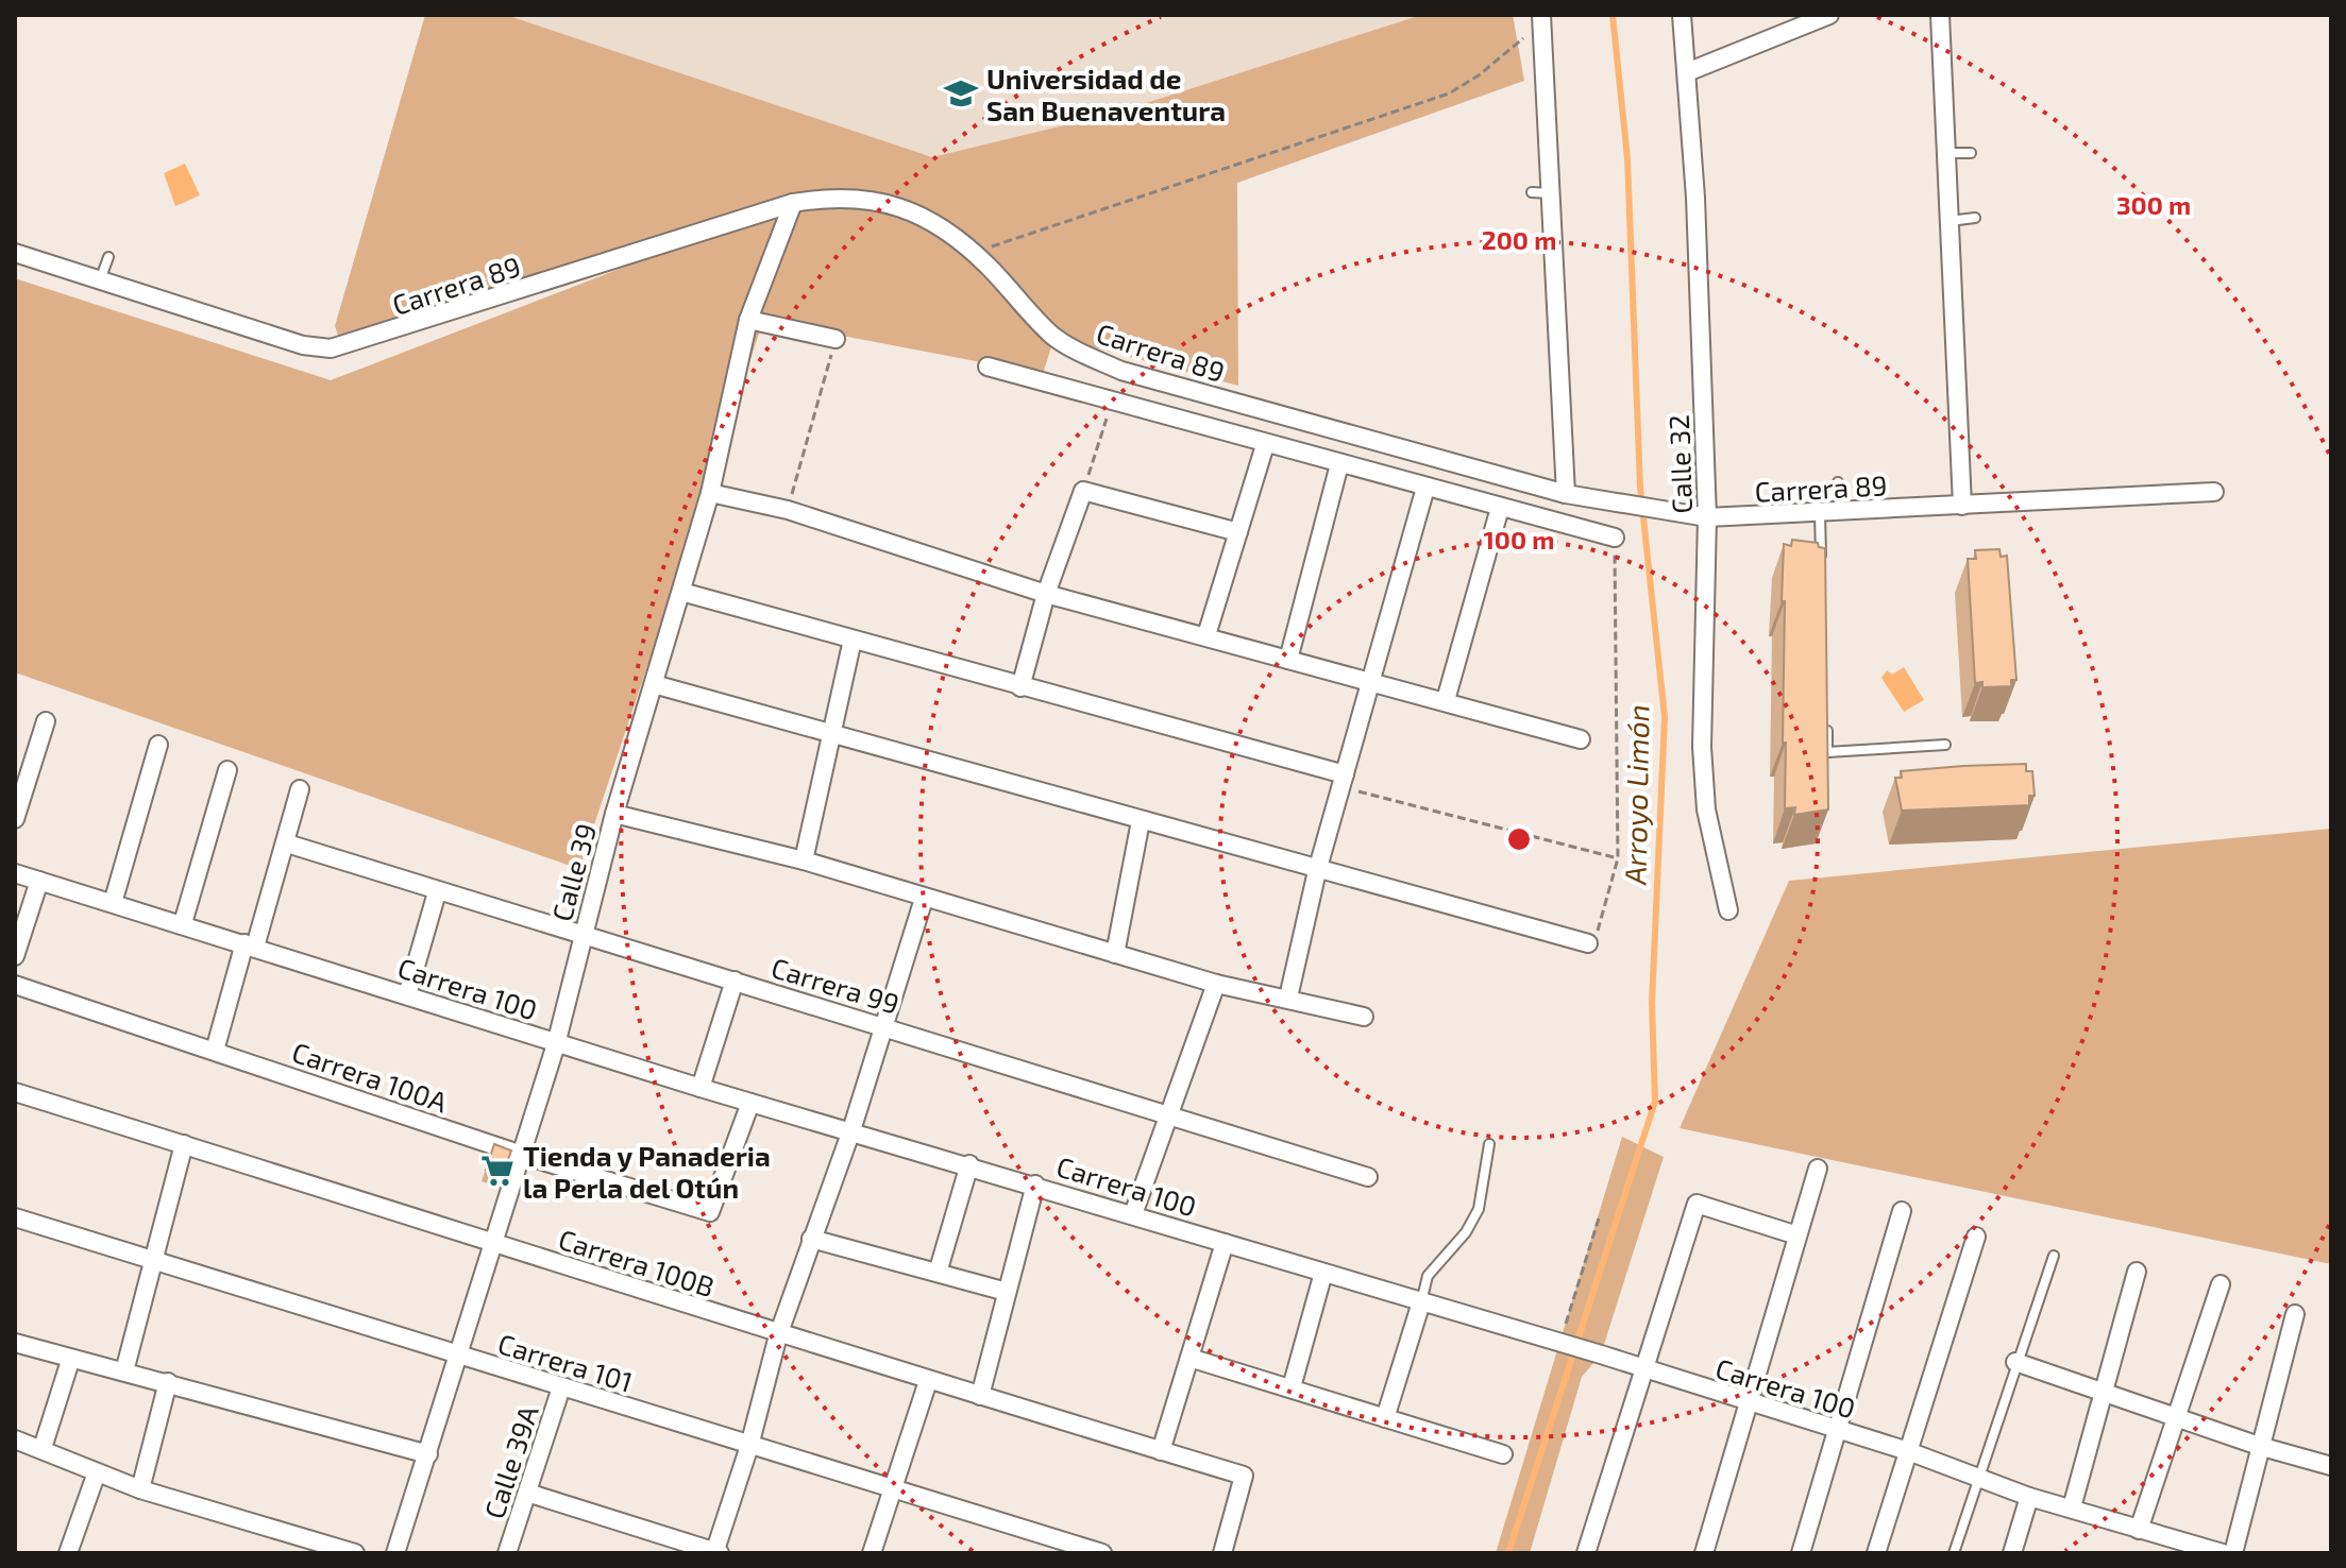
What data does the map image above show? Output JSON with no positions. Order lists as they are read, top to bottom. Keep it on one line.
{"streets":{"street":["Carrera 89","Calle 32","Calle 39","Carrera 99","Carrera 100","Carrera 100A","Carrera 100B","Carrera 101","Calle 39A"]},"crossings":[["Carrera 89","Calle 32"],["Carrera 89","Calle 39"],["Calle 39","Carrera 99"],["Calle 39","Carrera 100"],["Calle 39","Carrera 100A"],["Calle 39","Carrera 100B"],["Calle 39","Carrera 101"],["Carrera 100","Carrera 100A"],["Carrera 101","Calle 39A"]],"water":["Arroyo Limón"],"places":{"school or university":["Universidad de San Buenaventura"],"supermarket":["Tienda y Panaderia la Perla del Otún"]},"rings":["300 m","200 m","100 m"]}
